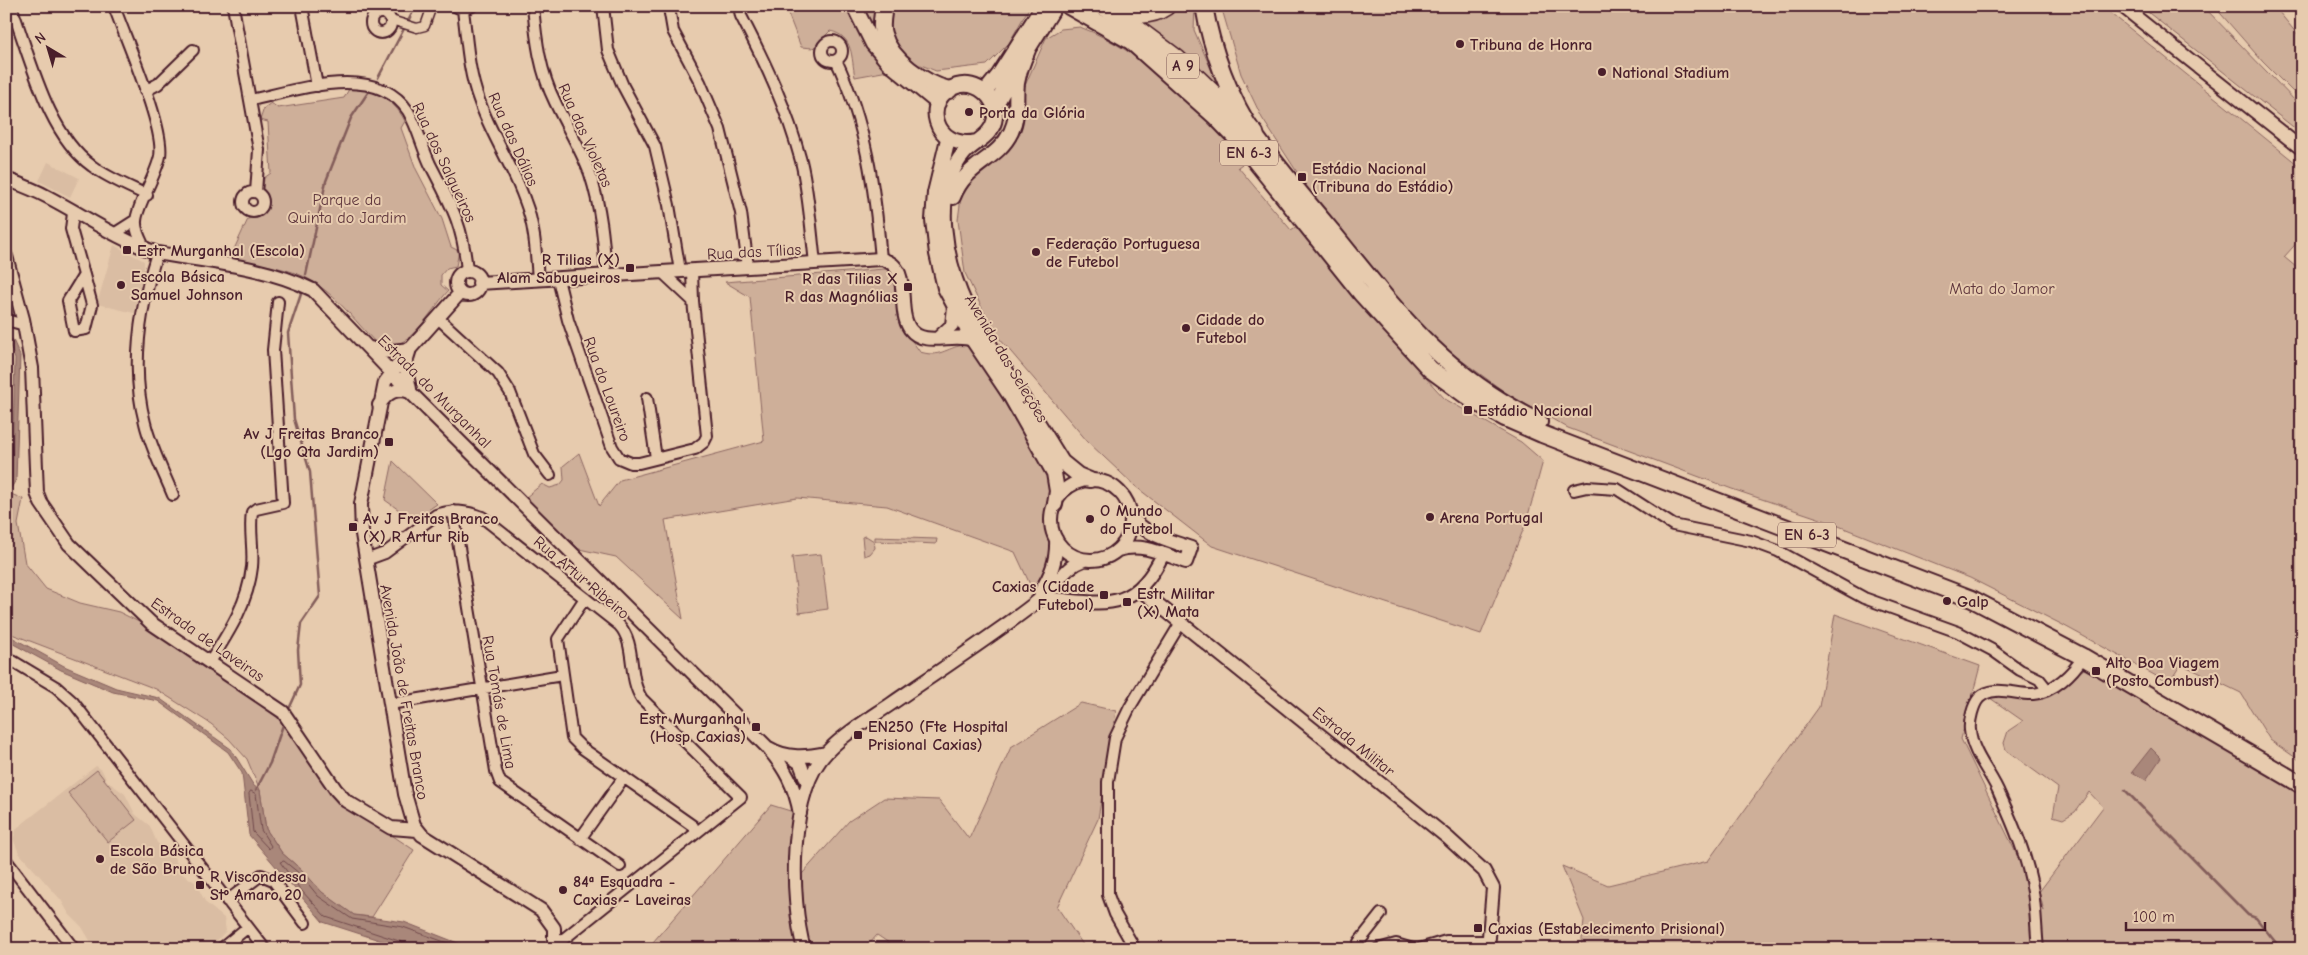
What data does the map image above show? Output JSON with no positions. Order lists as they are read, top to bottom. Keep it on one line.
{"streets":{"highway":["A 9"],"main road":["EN 6-3","Avenida das Seleções"],"street":["Rua das Violetas","Rua das Dálias","Rua dos Salgueiros","Rua das Tílias","Rua do Loureiro","Estrada do Murganhal","Rua Artur Ribeiro","Estrada de Laveiras","Avenida João de Freitas Branco","Rua Tomás de Lima","Estrada Militar"]},"crossings":[["A 9","EN 6-3"],["Rua das Violetas","Rua das Tílias"],["Rua das Dálias","Rua das Tílias"],["Rua dos Salgueiros","Rua das Tílias"],["Rua das Tílias","Rua do Loureiro"],["Estrada do Murganhal","Avenida João de Freitas Branco"],["Rua Artur Ribeiro","Rua Tomás de Lima"],["Estrada de Laveiras","Avenida João de Freitas Branco"]],"parks":["Parque da Quinta do Jardim","Mata do Jamor"],"places":{"other":["Tribuna de Honra","National Stadium","Porta da Glória","Federação Portuguesa de Futebol","Escola Básica Samuel Johnson","Cidade do Futebol","Arena Portugal","O Mundo do Futebol","Galp","Escola Básica de São Bruno","84ª Esquadra - Caxias - Laveiras"],"transit":["Estádio Nacional (Tribuna do Estádio)","Estr Murganhal (Escola)","R Tilias (X) Alam Sabugueiros","R das Tilias X R das Magnólias","Estádio Nacional","Av J Freitas Branco (Lgo Qta Jardim)","Av J Freitas Branco (X) R Artur Rib","Caxias (Cidade Futebol)","Estr Militar (X) Mata","Alto Boa Viagem (Posto Combust)","Estr Murganhal (Hosp Caxias)","EN250 (Fte Hospital Prisional Caxias)","R Viscondessa Stº Amaro 20","Caxias (Estabelecimento Prisional)"]},"scale_bar":"100 m","north":"top left"}
